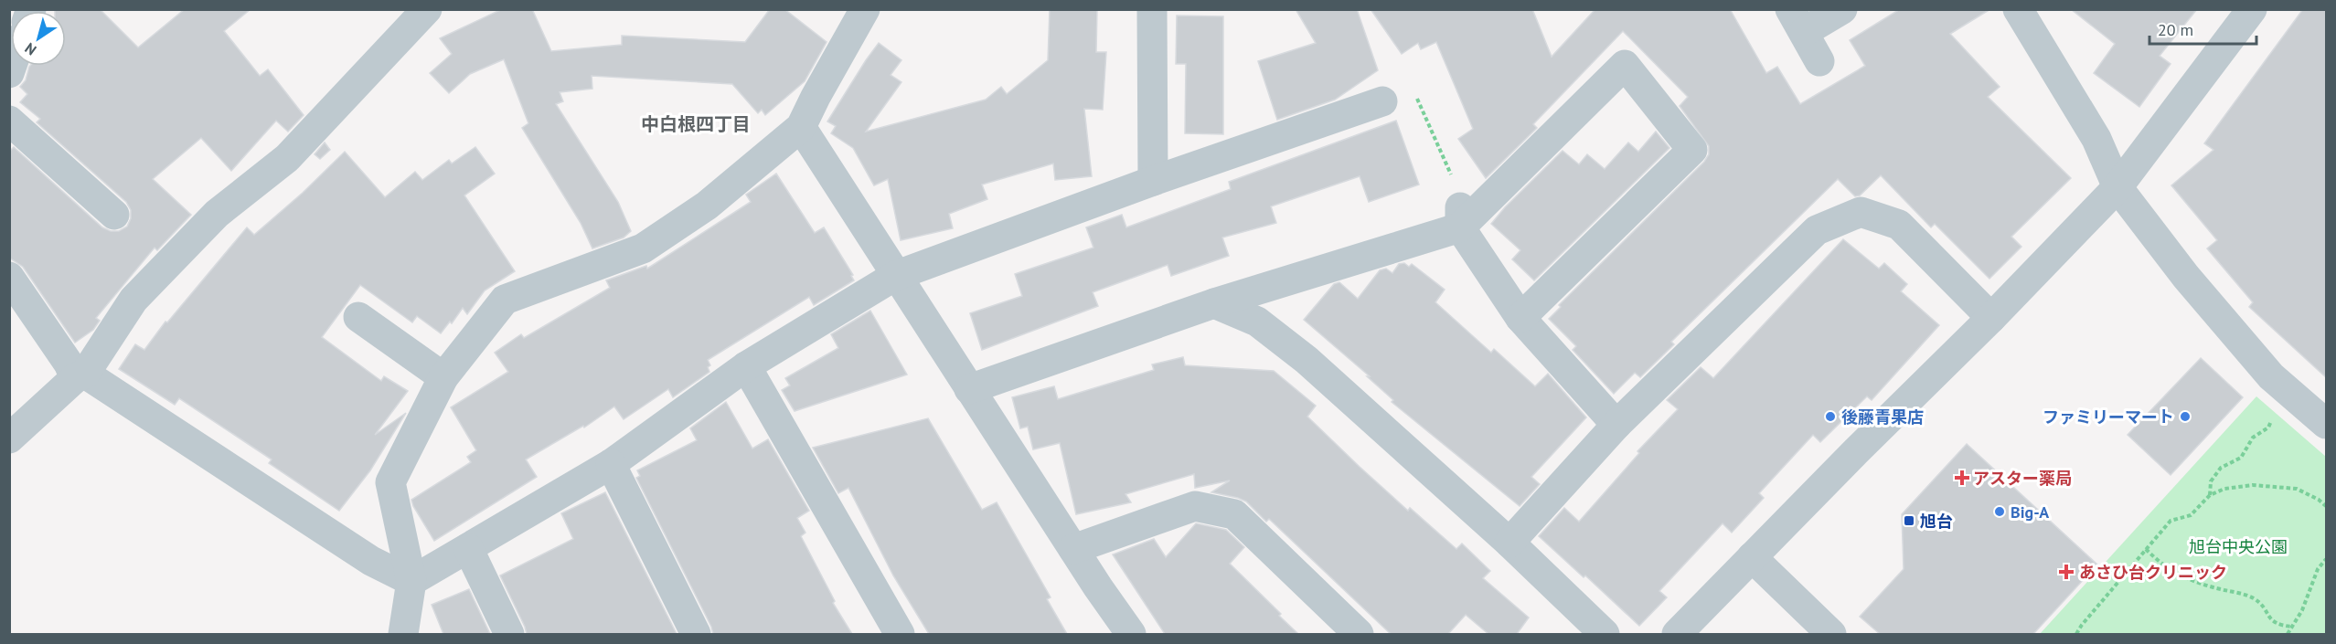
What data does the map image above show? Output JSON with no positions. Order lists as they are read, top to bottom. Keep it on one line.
{"districts":["中白根四丁目"],"parks":["旭台中央公園"],"places":{"other":["後藤青果店","ファミリーマート","Big-A"],"health":["アスター薬局","あさひ台クリニック"],"transit":["旭台"]},"scale_bar":"20 m","north":"bottom left"}
